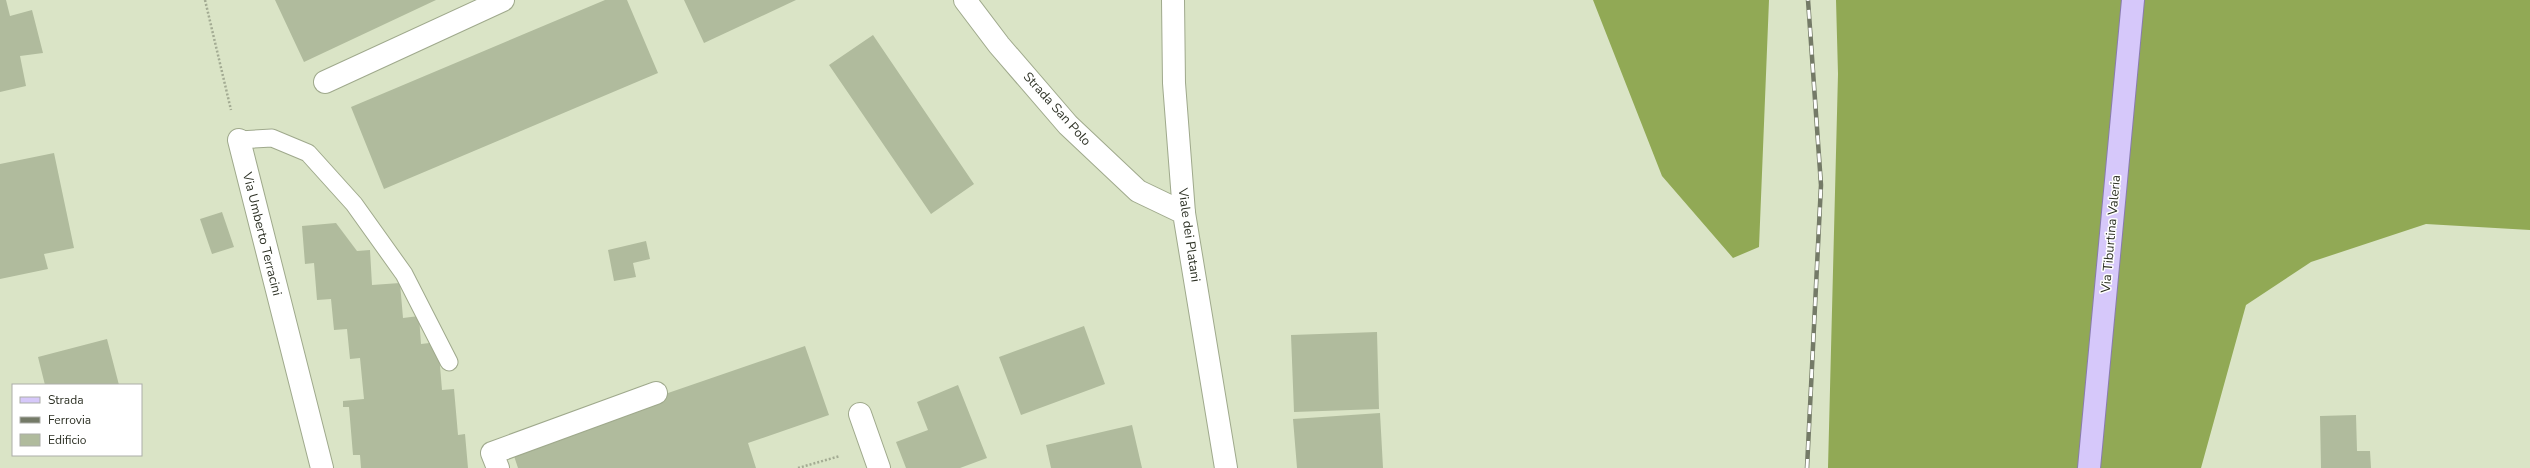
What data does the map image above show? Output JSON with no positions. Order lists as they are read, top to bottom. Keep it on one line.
{"streets":{"main road":["Via Tiburtina Valeria"],"street":["Strada San Polo","Via Umberto Terracini","Viale dei Platani"]},"crossings":[["Strada San Polo","Viale dei Platani"]],"legend":["Strada","Ferrovia","Edificio"]}
